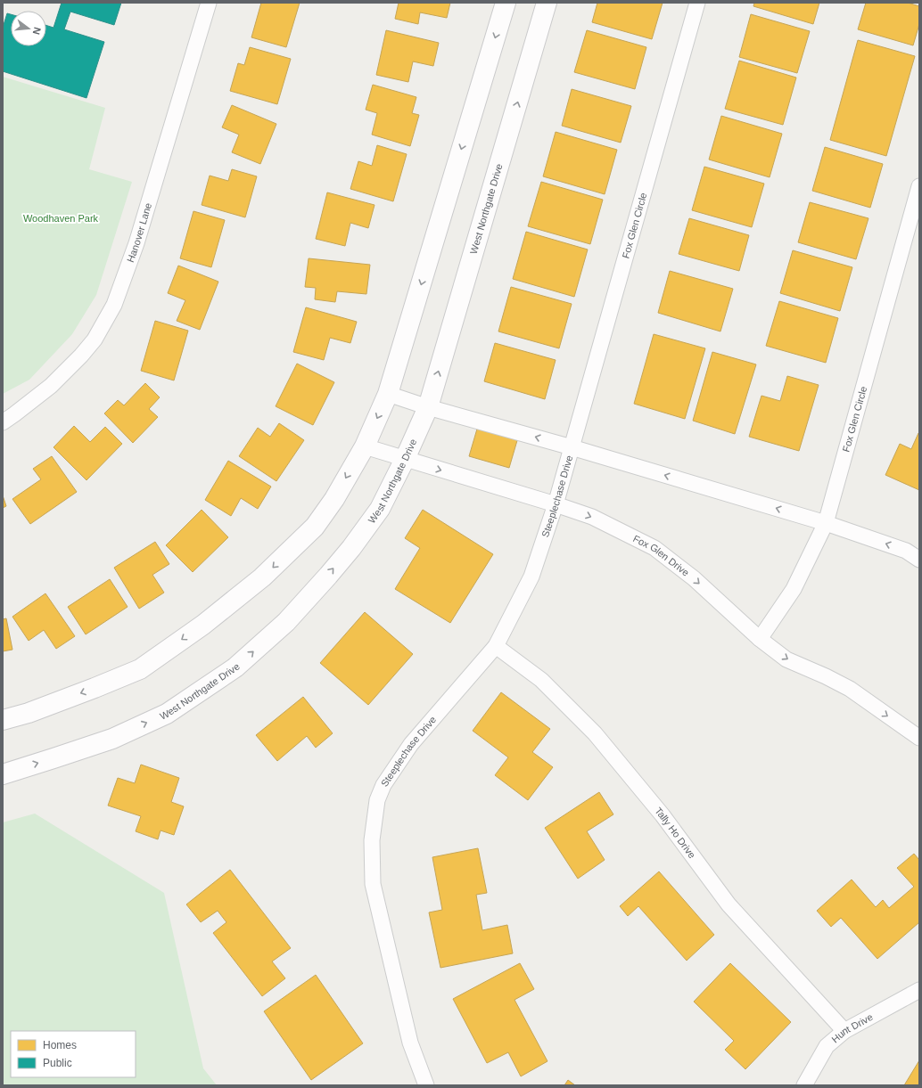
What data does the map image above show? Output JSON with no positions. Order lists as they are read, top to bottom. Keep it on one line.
{"streets":{"main road":["West Northgate Drive"],"street":["Fox Glen Circle","Hanover Lane","Steeplechase Drive","Fox Glen Drive","Tally Ho Drive","Hunt Drive"]},"crossings":[["West Northgate Drive","Fox Glen Drive"],["Fox Glen Circle","Steeplechase Drive"],["Fox Glen Circle","Fox Glen Drive"],["Steeplechase Drive","Fox Glen Drive"],["Steeplechase Drive","Tally Ho Drive"],["Tally Ho Drive","Hunt Drive"]],"parks":["Woodhaven Park"],"legend":["Homes","Public"],"north":"right"}
